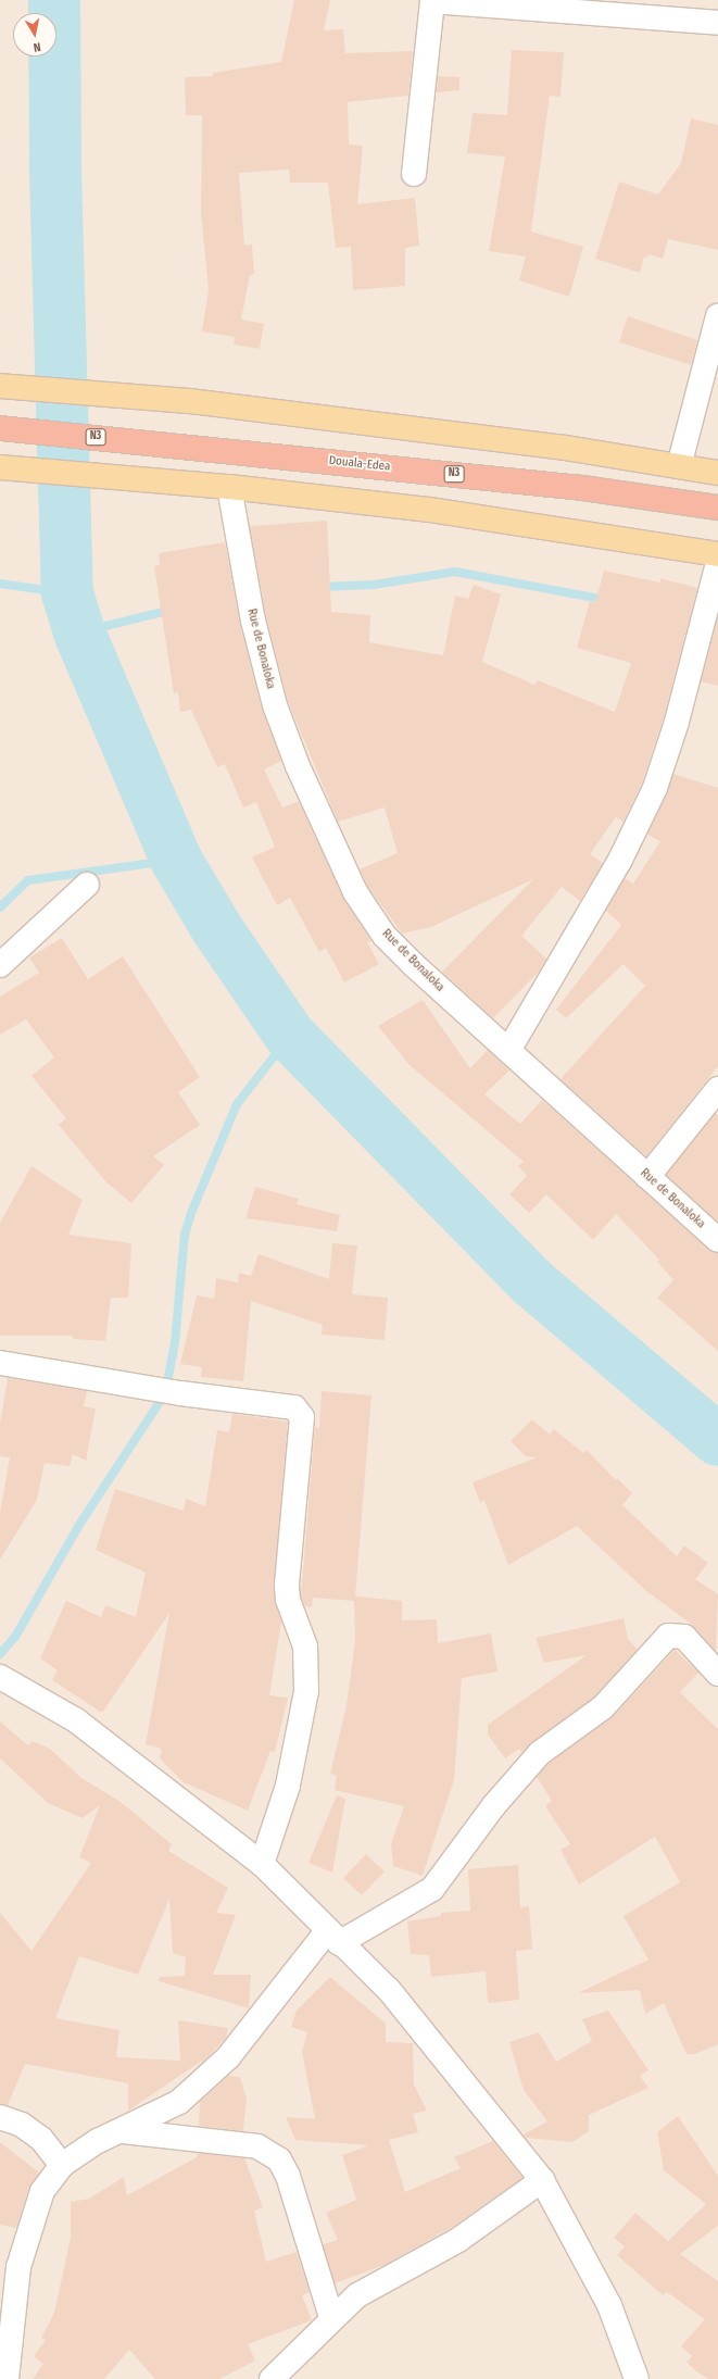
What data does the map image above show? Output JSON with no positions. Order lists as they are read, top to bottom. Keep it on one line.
{"streets":{"highway":["N3","Douala-Edea"],"street":["Rue de Bonaloka"]},"north":"bottom"}
